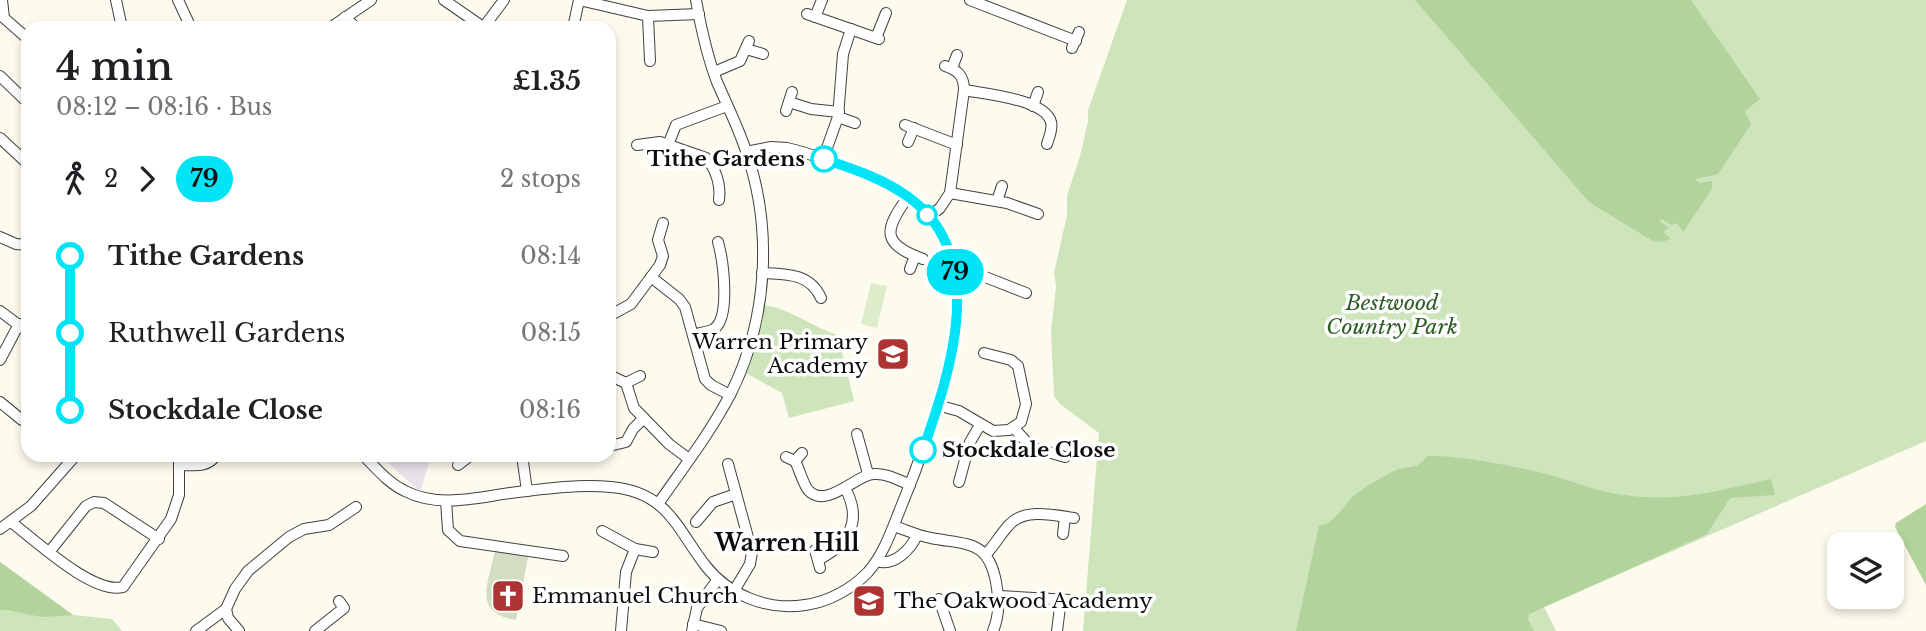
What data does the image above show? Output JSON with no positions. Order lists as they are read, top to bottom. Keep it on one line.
{"districts":["Warren Hill"],"parks":["Bestwood Country Park"],"places":{"other":["Tithe Gardens","Stockdale Close"],"school or university":["Warren Primary Academy","The Oakwood Academy"],"church":["Emmanuel Church"]},"lines":["bus line 79"],"page":{"on_map":"79","heading":["4 min","08:12 – 08:16 · Bus","£1.35"],"legs":["2","79","2 stops"],"list":[{"name":"Tithe Gardens","value":"08:14"},{"name":"Ruthwell Gardens","value":"08:15"},{"name":"Stockdale Close","value":"08:16"}]}}
